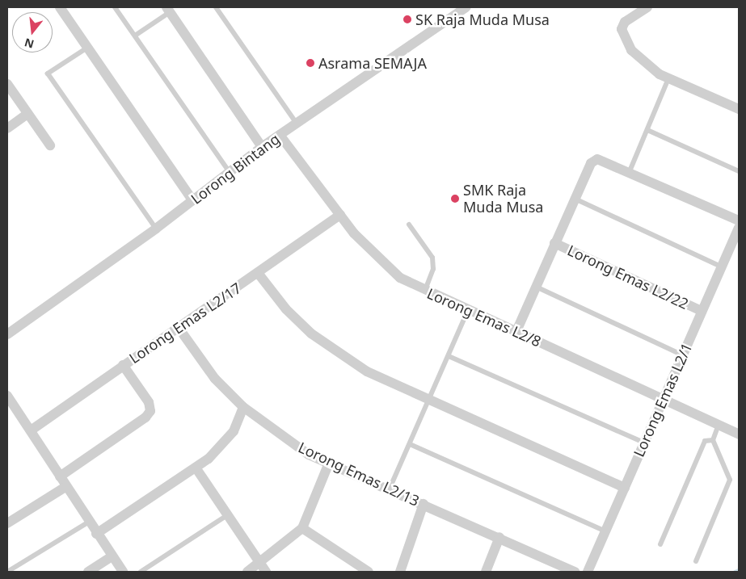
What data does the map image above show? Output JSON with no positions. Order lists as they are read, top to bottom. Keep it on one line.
{"streets":{"street":["Lorong Bintang","Lorong Emas L2/22","Lorong Emas L2/8","Lorong Emas L2/17","Lorong Emas L2/1","Lorong Emas L2/13"]},"crossings":[["Lorong Bintang","Lorong Emas L2/8"],["Lorong Emas L2/22","Lorong Emas L2/1"],["Lorong Emas L2/8","Lorong Emas L2/17"],["Lorong Emas L2/8","Lorong Emas L2/1"],["Lorong Emas L2/17","Lorong Emas L2/13"]],"places":["SK Raja Muda Musa","Asrama SEMAJA","SMK Raja Muda Musa"],"north":"bottom"}
